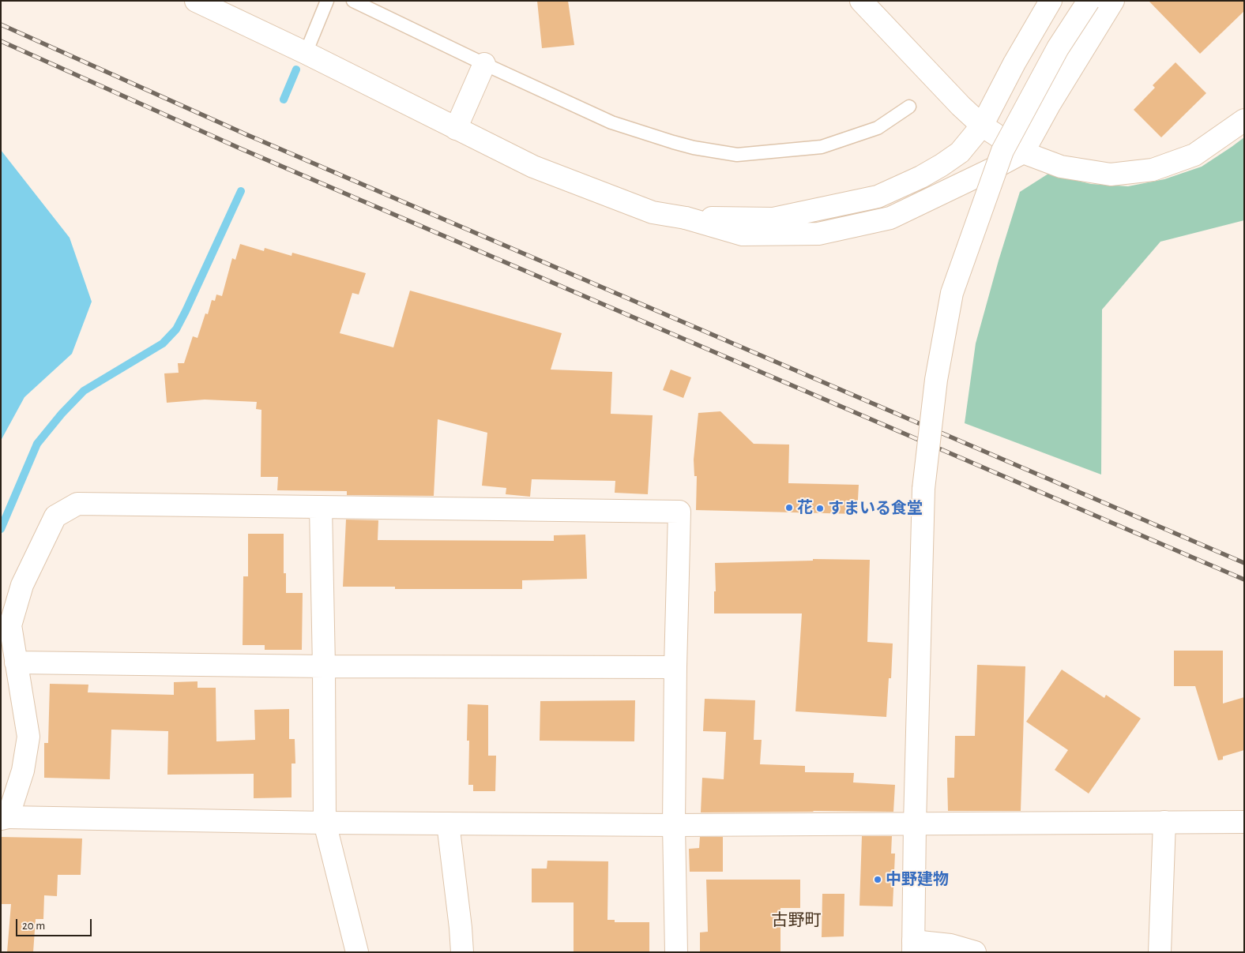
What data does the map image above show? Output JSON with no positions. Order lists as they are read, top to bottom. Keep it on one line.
{"districts":["古野町"],"places":["花","すまいる食堂","中野建物"],"scale_bar":"20 m"}
